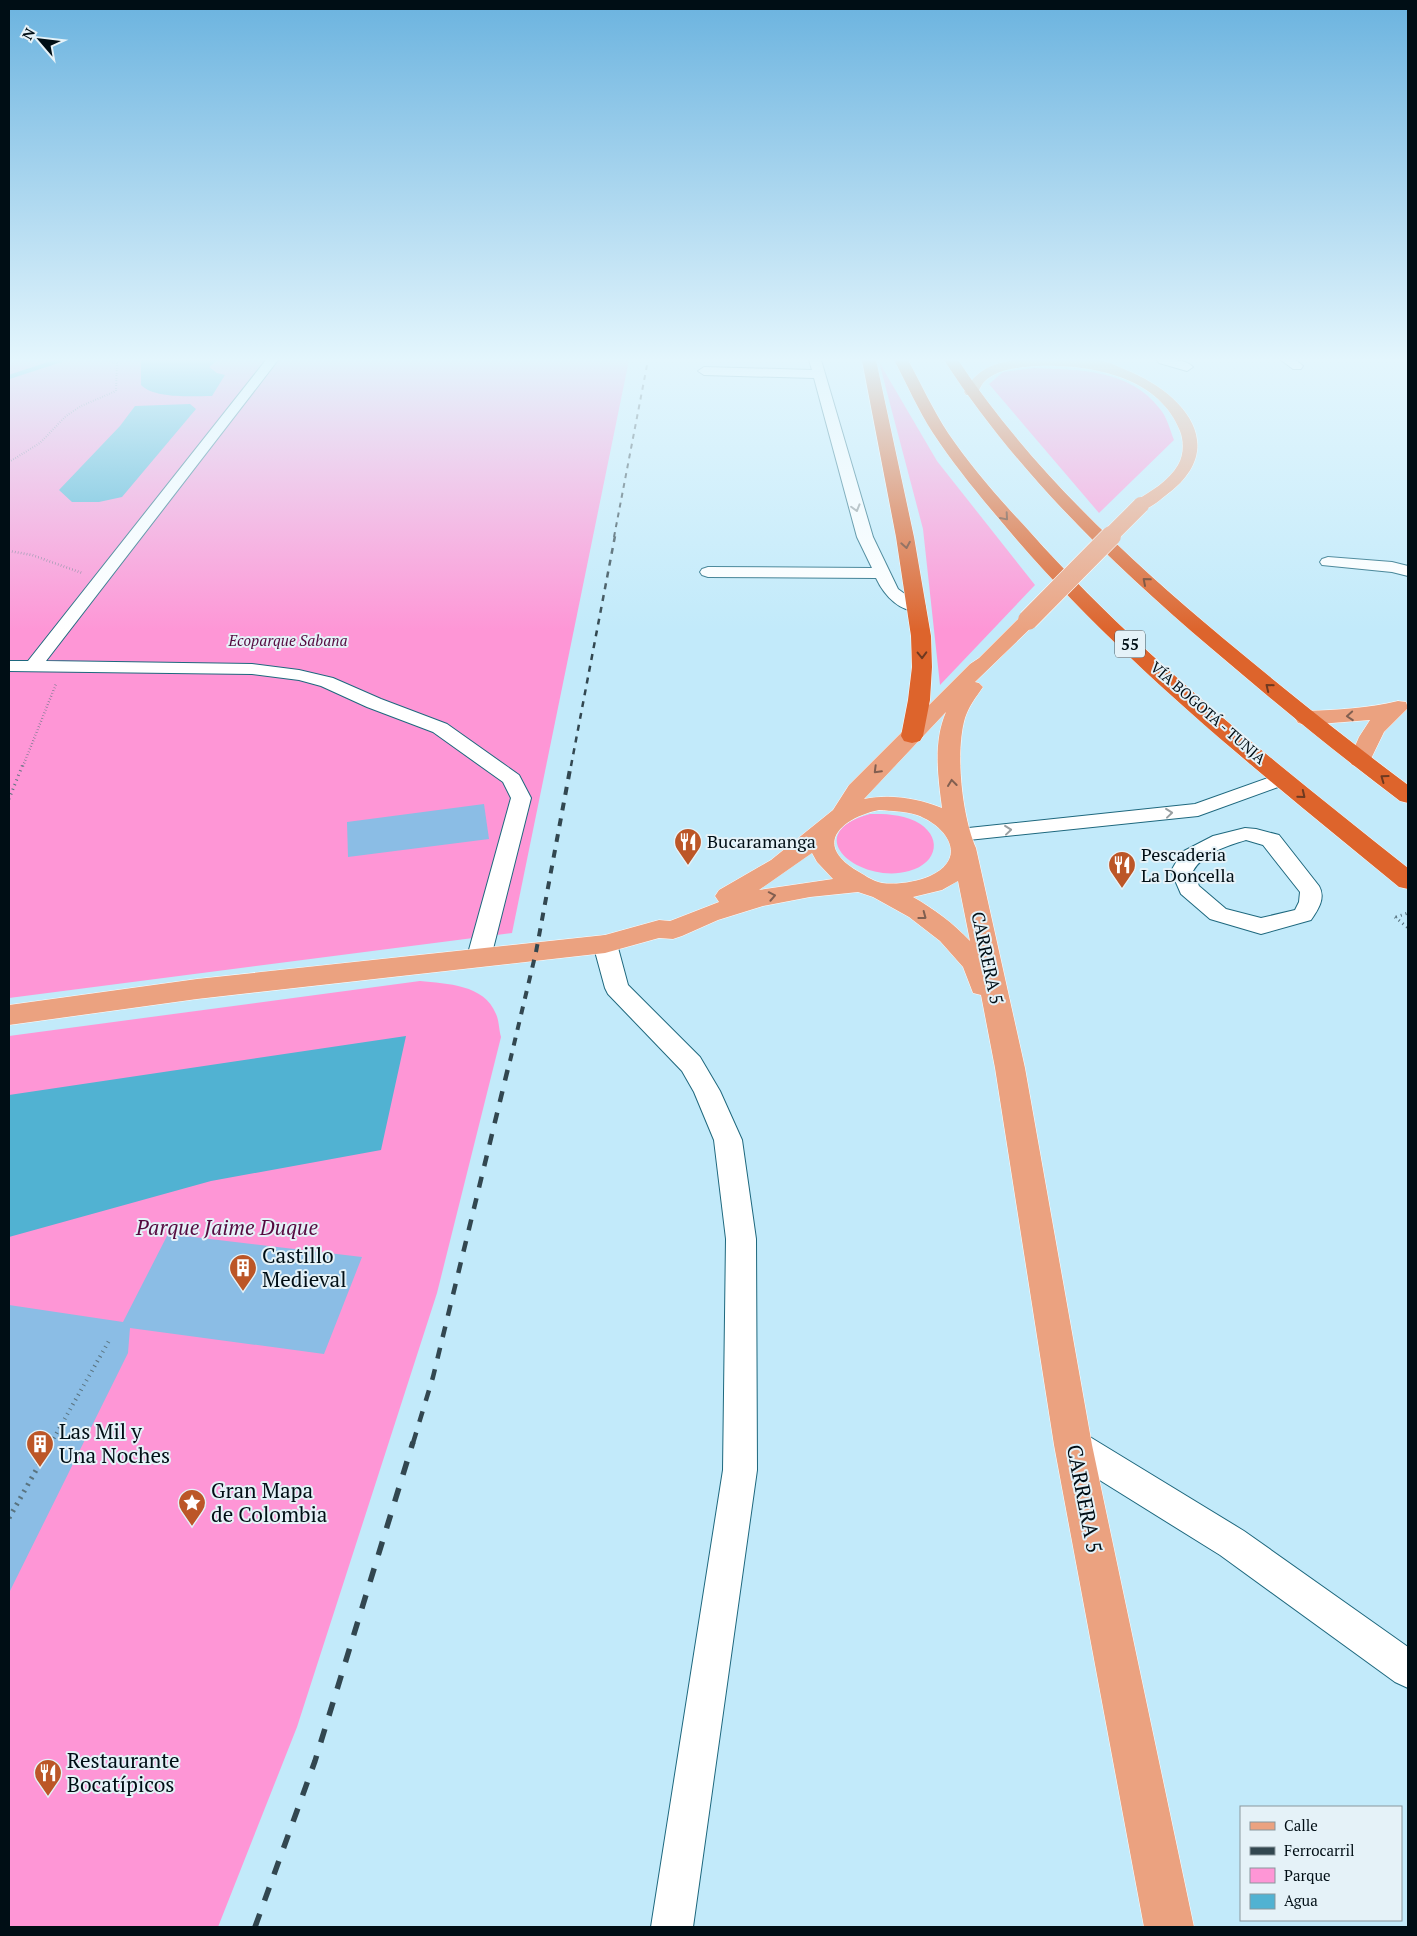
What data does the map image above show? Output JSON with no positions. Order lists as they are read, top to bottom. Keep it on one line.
{"streets":{"highway":["55","VÍA BOGOTÁ - TUNJA"],"main road":["CARRERA 5"]},"parks":["Ecoparque Sabana","Parque Jaime Duque"],"places":{"restaurant":["Bucaramanga","Pescaderia La Doncella","Restaurante Bocatípicos"],"building":["Castillo Medieval","Las Mil y Una Noches"],"place":["Gran Mapa de Colombia"]},"legend":["Calle","Ferrocarril","Parque","Agua"],"north":"top left"}
